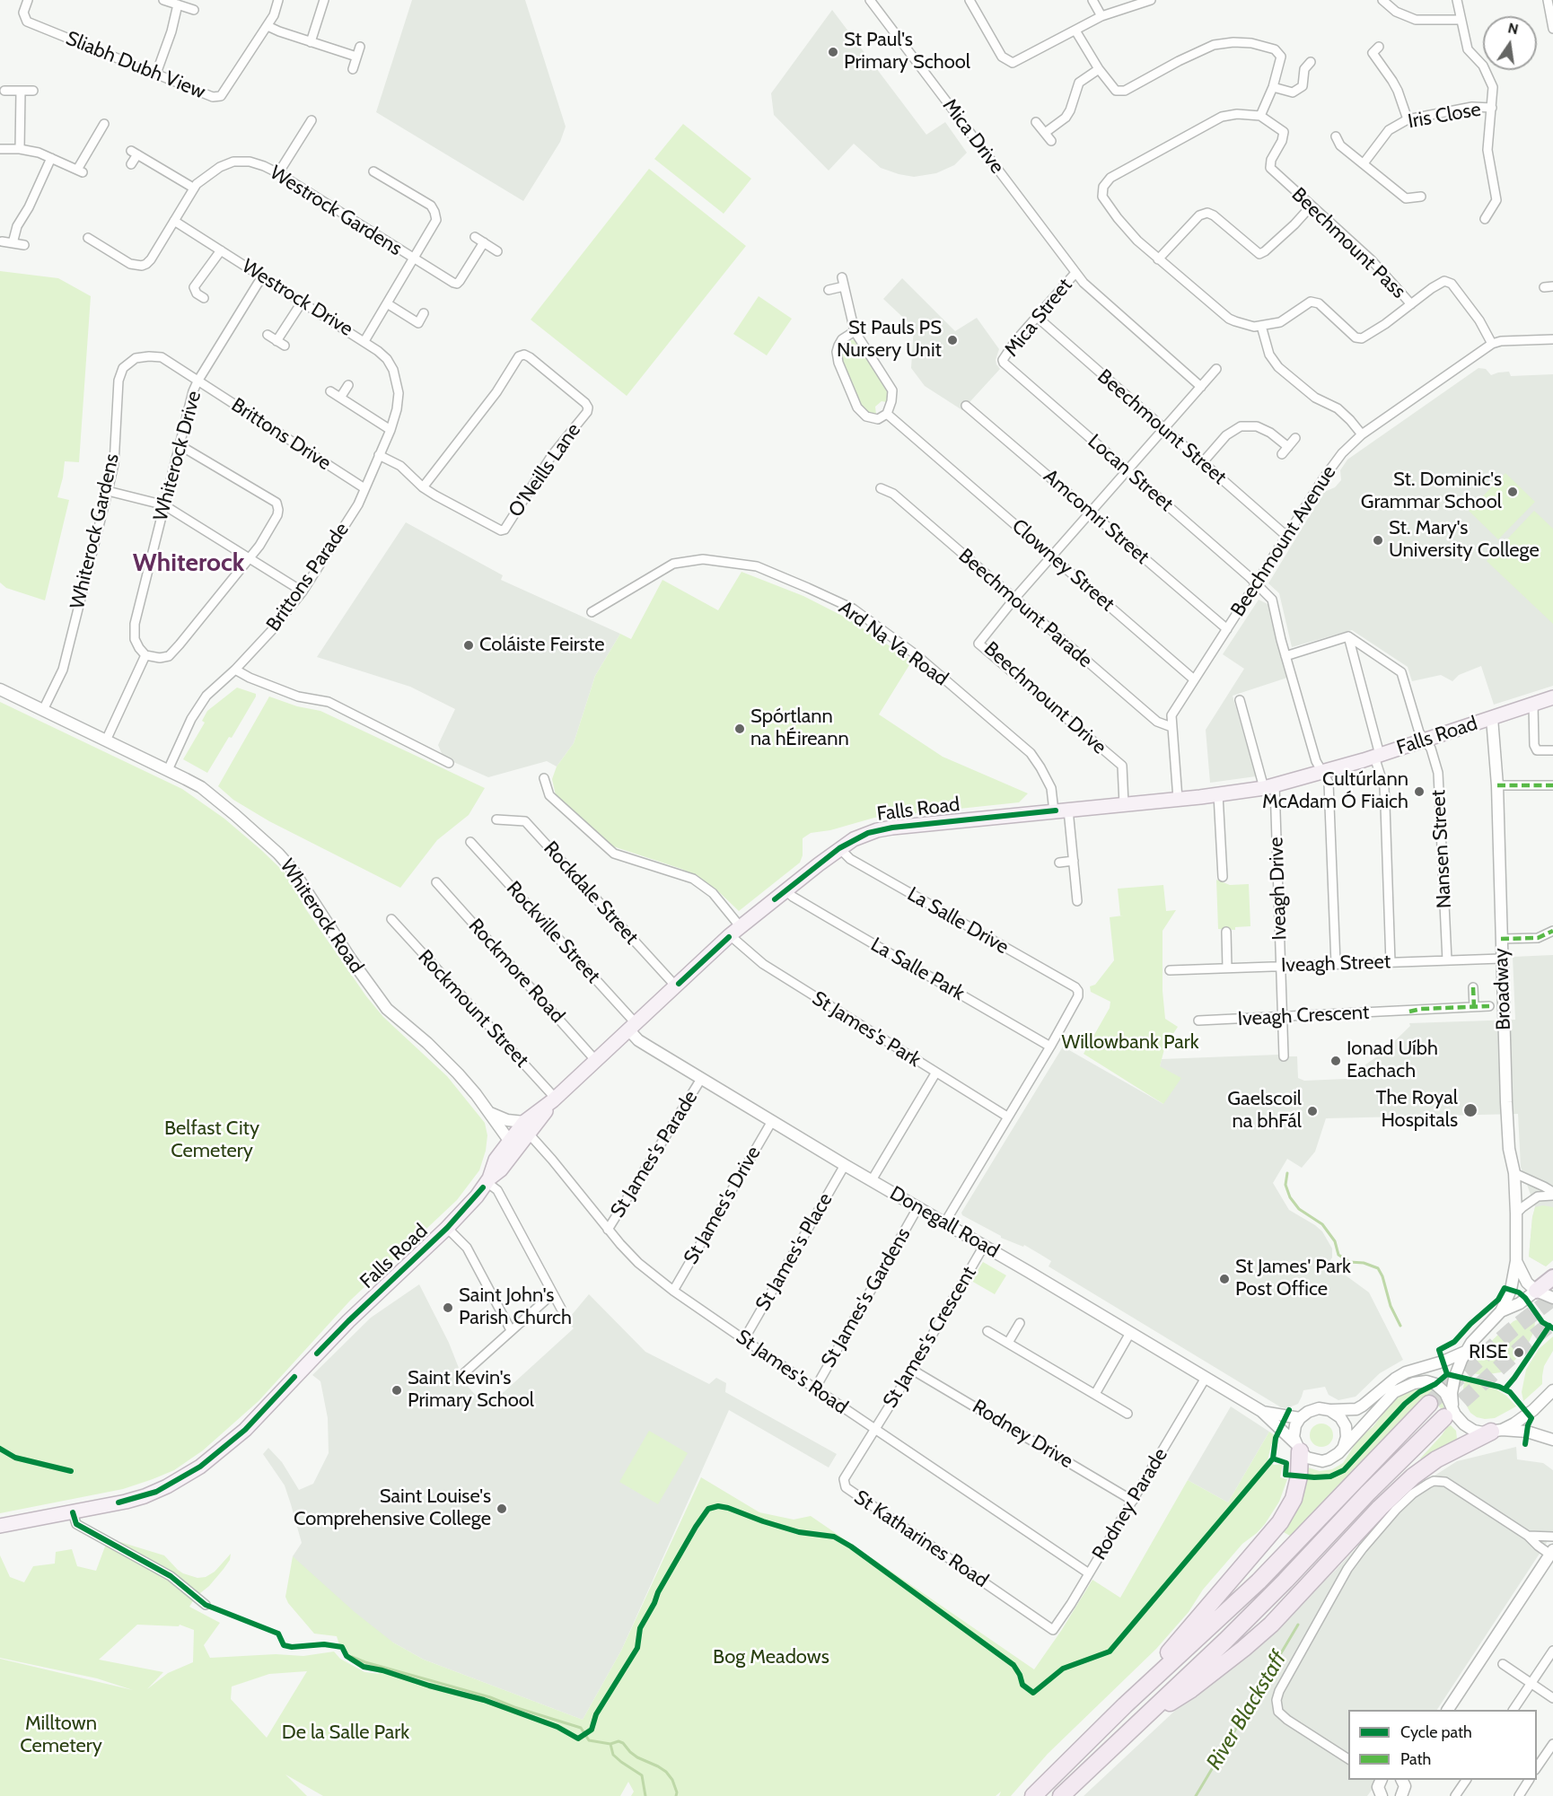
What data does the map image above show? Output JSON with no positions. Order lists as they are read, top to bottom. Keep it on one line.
{"streets":{"main road":["Falls Road"],"street":["Sliabh Dubh View","Iris Close","Mica Drive","Westrock Gardens","Beechmount Pass","Westrock Drive","Mica Street","Beechmount Street","Brittons Drive","Whiterock Drive","O'Neills Lane","Locan Street","Amcomri Street","Whiterock Gardens","Beechmount Avenue","Clowney Street","Brittons Parade","Beechmount Parade","Ard Na Va Road","Beechmount Drive","Nansen Street","Iveagh Drive","Rockdale Street","Whiterock Road","La Salle Drive","Rockville Street","Iveagh Street","La Salle Park","Rockmore Road","Broadway","Rockmount Street","Iveagh Crescent","St James's Park","St James's Parade","St James's Drive","Donegall Road","St James's Place","St James's Gardens","St James's Crescent","St James's Road","Rodney Drive","Rodney Parade","St Katharines Road"]},"crossings":[["Mica Drive","Mica Street"],["Westrock Gardens","Westrock Drive"],["Beechmount Pass","Beechmount Avenue"],["Westrock Drive","Whiterock Drive"],["Westrock Drive","Brittons Parade"],["Mica Street","Beechmount Street"],["Mica Street","Locan Street"],["Beechmount Street","Beechmount Avenue"],["Brittons Drive","Whiterock Drive"],["Brittons Drive","Whiterock Gardens"],["Brittons Drive","Brittons Parade"],["Whiterock Drive","Whiterock Gardens"],["O'Neills Lane","Brittons Parade"],["Locan Street","Beechmount Avenue"],["Locan Street","Falls Road"],["Locan Street","Iveagh Street"],["Amcomri Street","Beechmount Avenue"],["Whiterock Gardens","Whiterock Road"],["Beechmount Avenue","Clowney Street"],["Beechmount Avenue","Beechmount Parade"],["Beechmount Avenue","Falls Road"],["Brittons Parade","Whiterock Road"],["Beechmount Parade","Beechmount Drive"],["Ard Na Va Road","Falls Road"],["Beechmount Drive","Falls Road"],["Falls Road","Nansen Street"],["Falls Road","Iveagh Drive"],["Falls Road","Rockdale Street"],["Falls Road","Whiterock Road"],["Falls Road","La Salle Drive"],["Falls Road","Rockville Street"],["Falls Road","La Salle Park"],["Falls Road","Rockmore Road"],["Falls Road","Broadway"],["Falls Road","Rockmount Street"],["Falls Road","St James's Park"],["Falls Road","Donegall Road"],["Falls Road","St James's Road"],["Nansen Street","Iveagh Street"],["Iveagh Drive","Iveagh Street"],["Iveagh Drive","Iveagh Crescent"],["La Salle Drive","La Salle Park"],["Rockville Street","Donegall Road"],["Iveagh Street","Broadway"],["St James's Parade","Donegall Road"],["St James's Parade","St James's Road"],["St James's Drive","Donegall Road"],["St James's Drive","St James's Road"],["Donegall Road","St James's Place"],["Donegall Road","St James's Gardens"],["Donegall Road","St James's Crescent"],["Donegall Road","Rodney Parade"],["St James's Place","St James's Road"],["St James's Gardens","St James's Road"],["St James's Crescent","St James's Road"],["St James's Crescent","Rodney Drive"],["St James's Crescent","St Katharines Road"],["St James's Road","Rodney Parade"],["St James's Road","St Katharines Road"],["Rodney Drive","Rodney Parade"],["Rodney Parade","St Katharines Road"]],"districts":["Whiterock"],"water":["River Blackstaff"],"parks":["Willowbank Park","Belfast City Cemetery","Bog Meadows","Milltown Cemetery","De la Salle Park"],"places":["St Paul's Primary School","St Pauls PS Nursery Unit","St. Dominic's Grammar School","St. Mary's University College","Coláiste Feirste","Spórtlann na hÉireann","Cultúrlann McAdam Ó Fiaich","Ionad Uíbh Eachach","The Royal Hospitals","Gaelscoil na bhFál","St James' Park Post Office","Saint John's Parish Church","RISE","Saint Kevin's Primary School","Saint Louise's Comprehensive College"],"legend":["Cycle path","Path"],"north":"top"}
